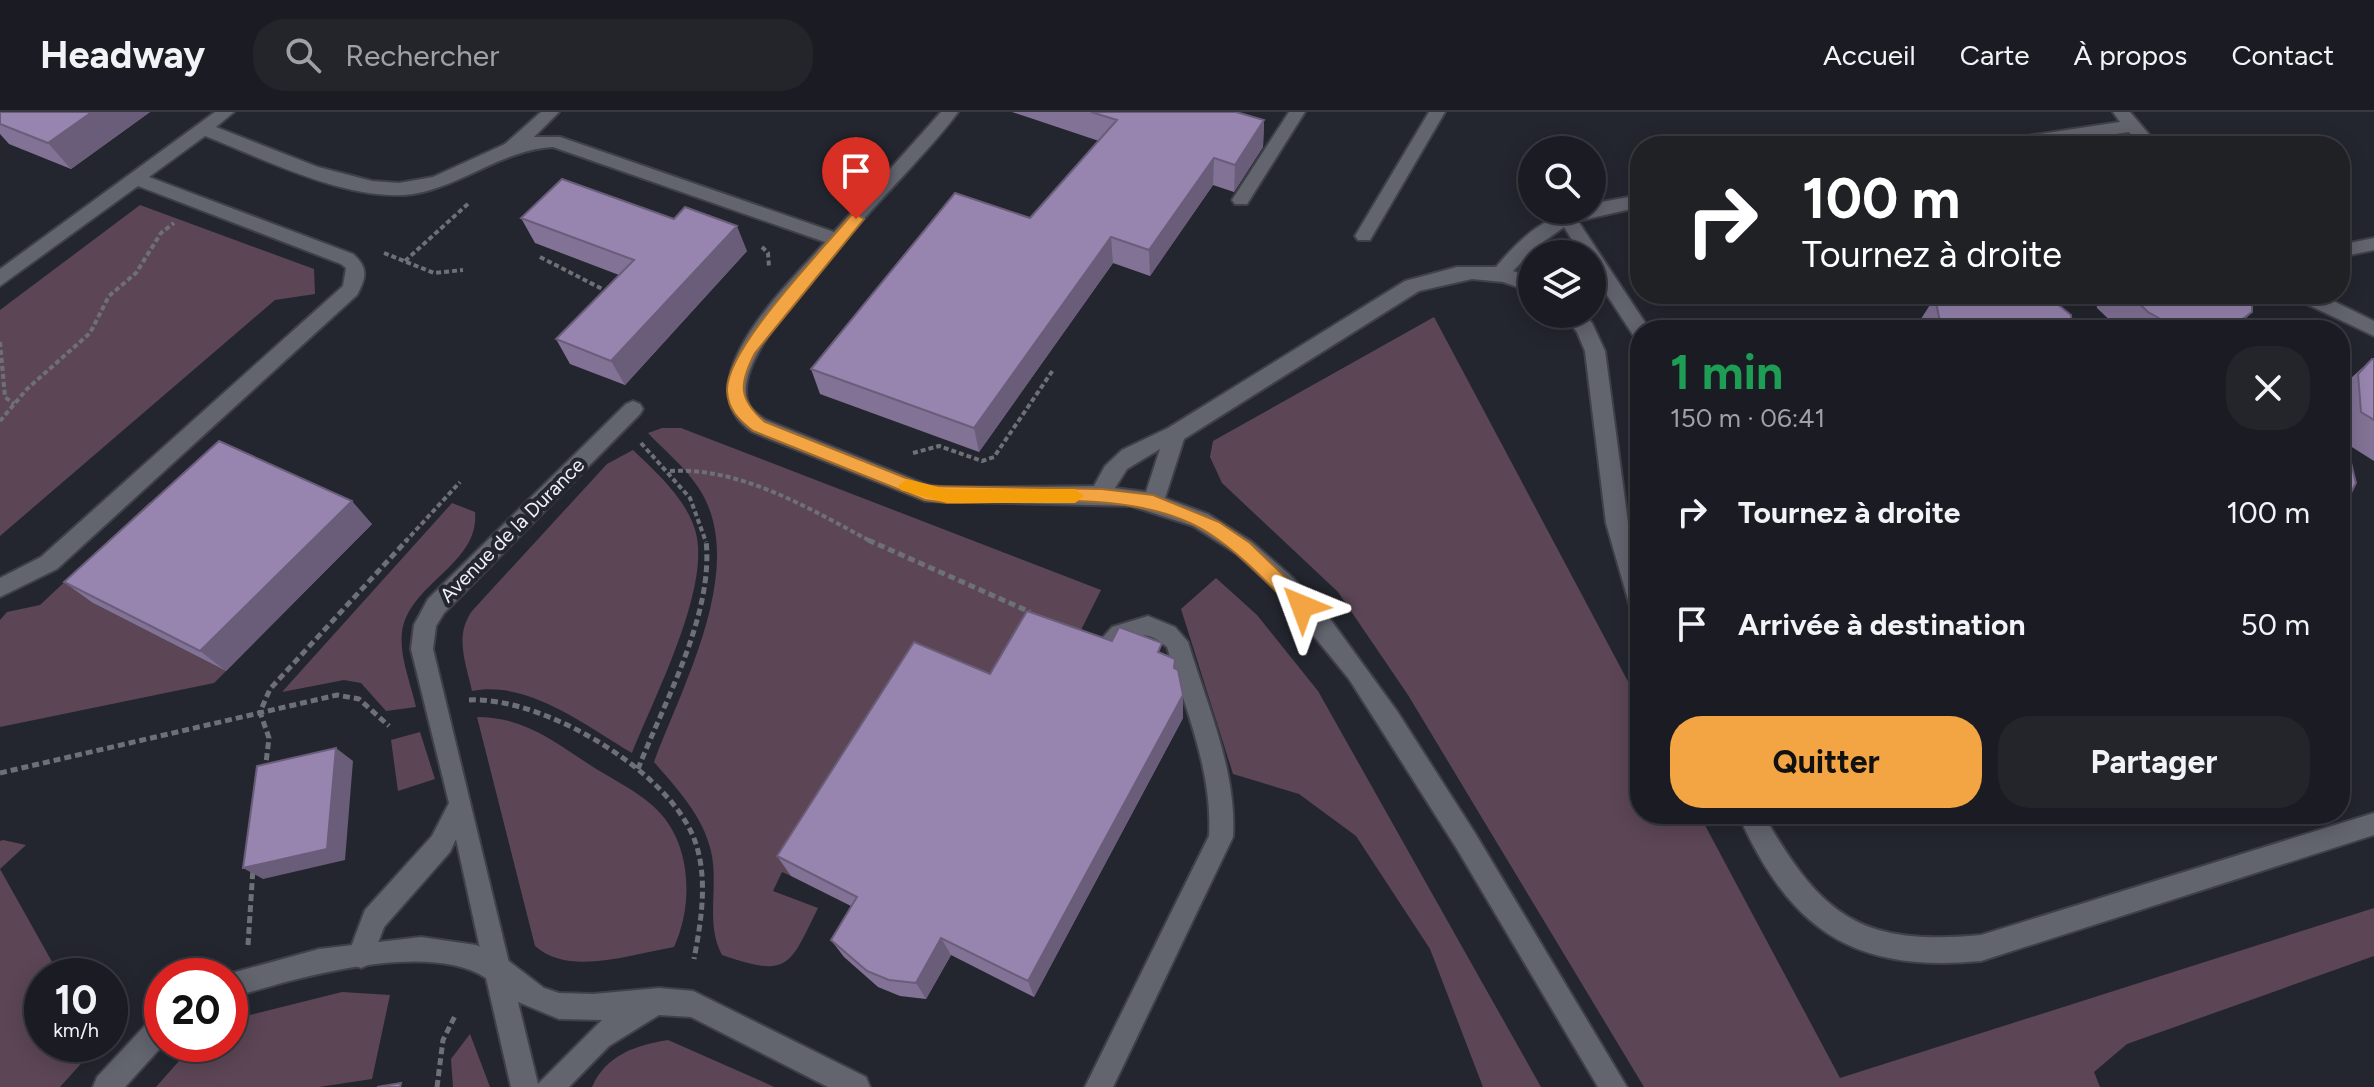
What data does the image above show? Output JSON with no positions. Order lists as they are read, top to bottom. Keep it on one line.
{"streets":{"street":["Avenue de la Durance"]},"page":{"header":"Headway","search":"Rechercher","nav":["Accueil","Carte","À propos","Contact"],"turn":["100 m","Tournez à droite"],"heading":["1 min","150 m · 06:41"],"list":[{"name":"Tournez à droite","value":"100 m"},{"name":"Arrivée à destination","value":"50 m"}],"buttons":["Quitter","Partager"],"speed":"10 km/h","limit":"20"}}
